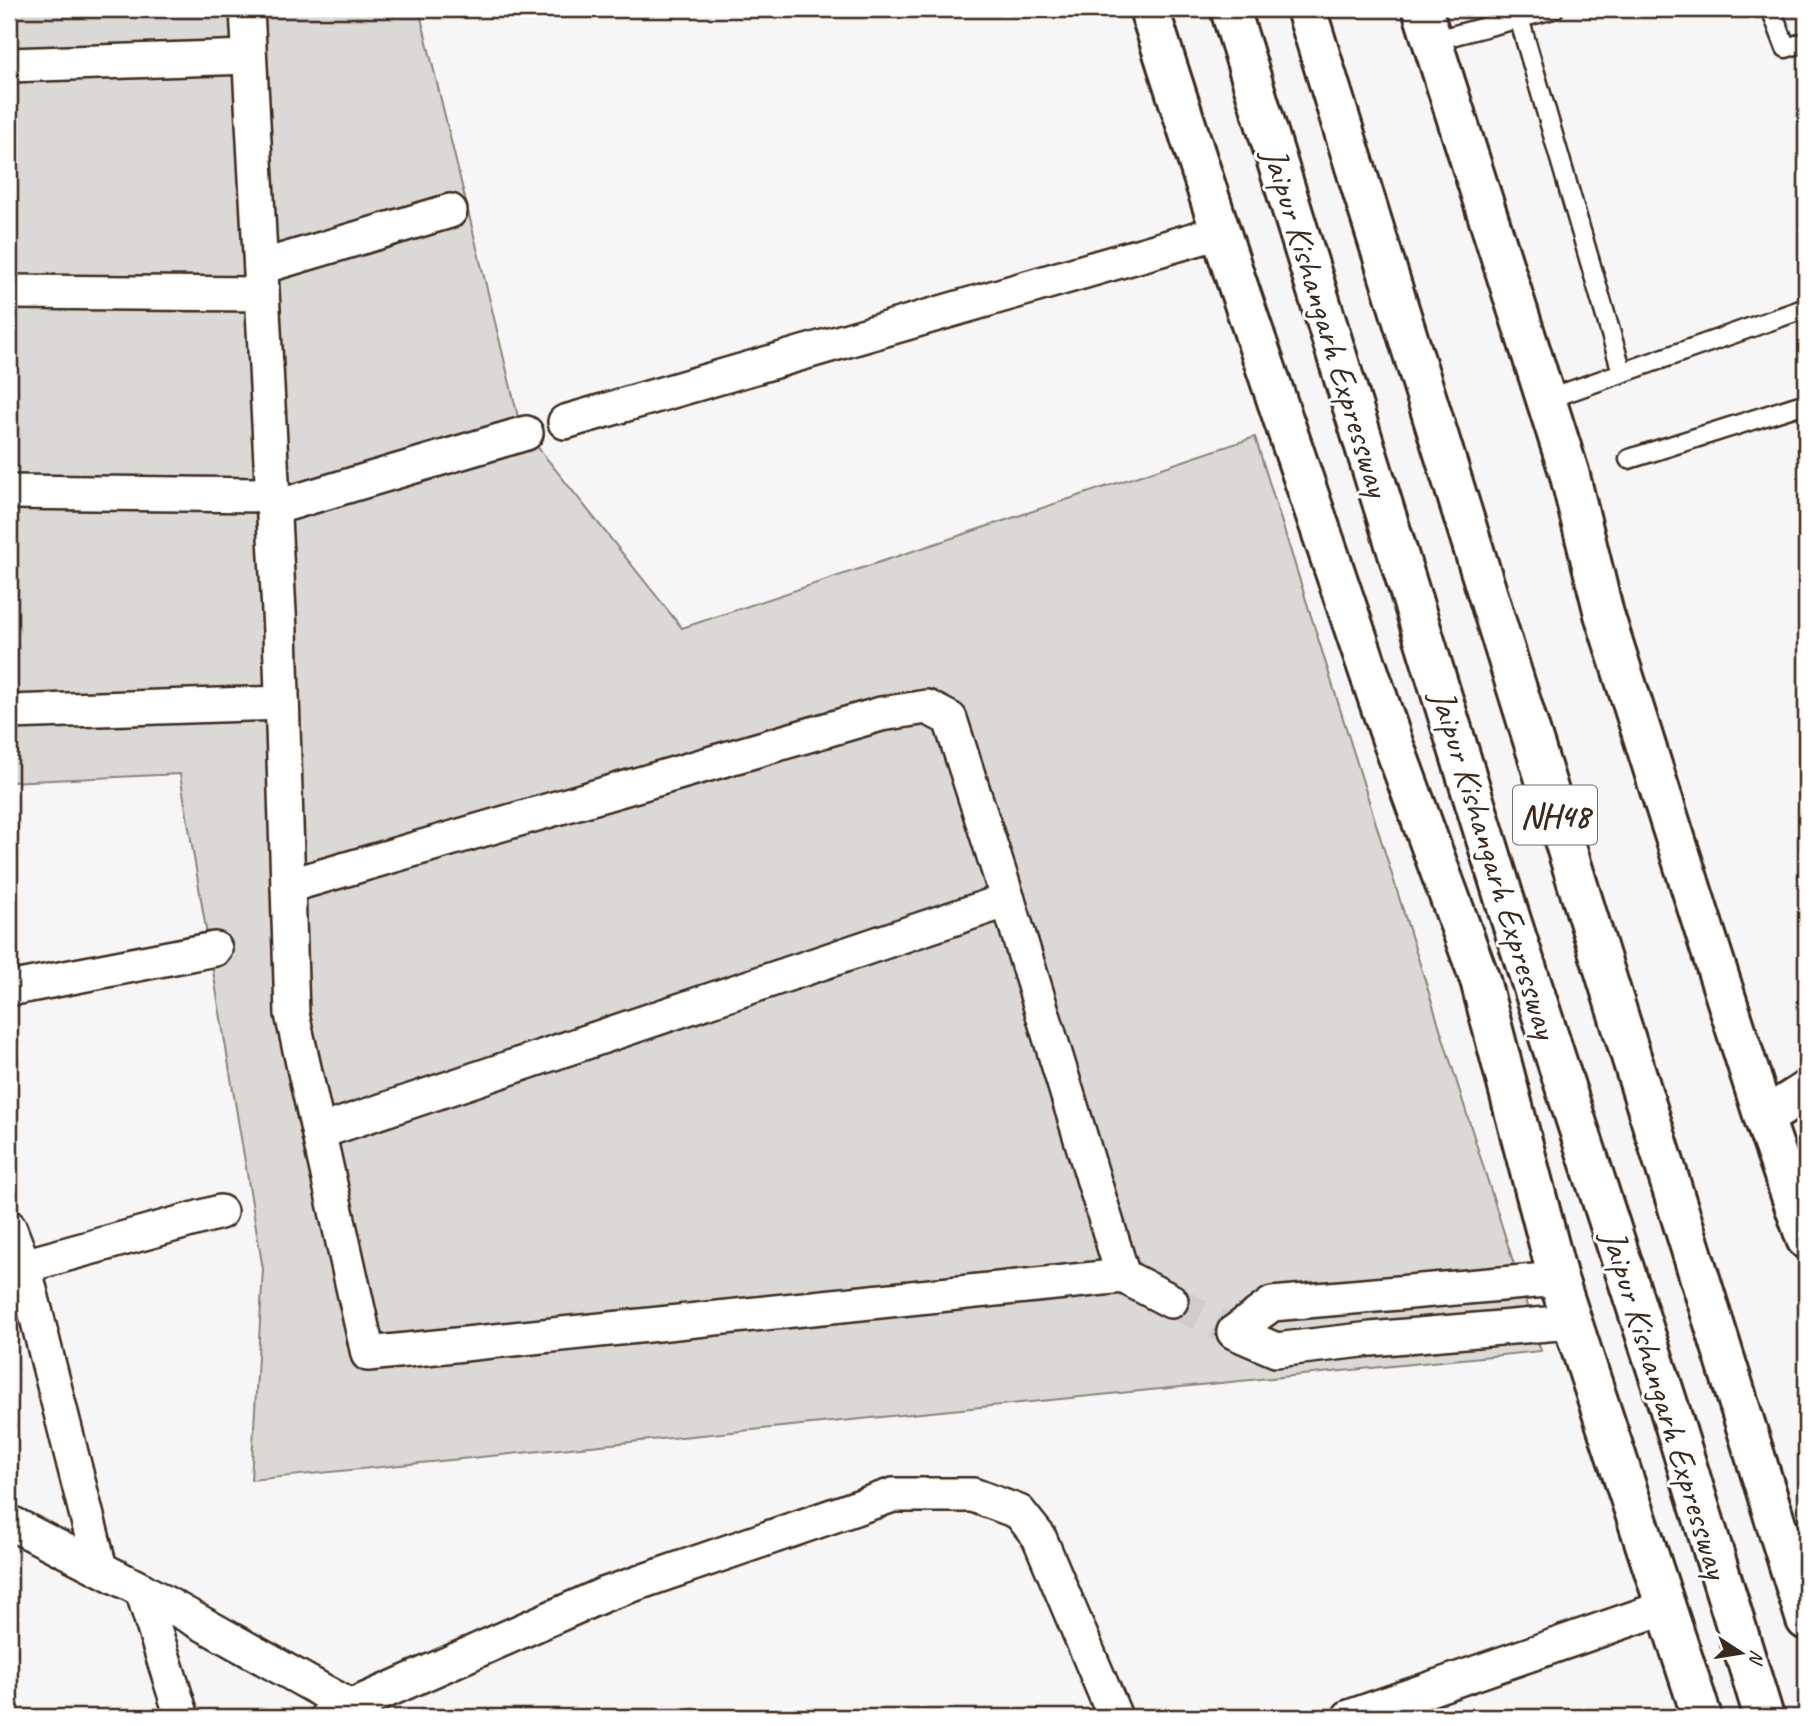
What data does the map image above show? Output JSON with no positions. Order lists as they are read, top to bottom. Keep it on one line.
{"streets":{"main road":["Jaipur Kishangarh Expressway","NH48"]},"north":"right"}
